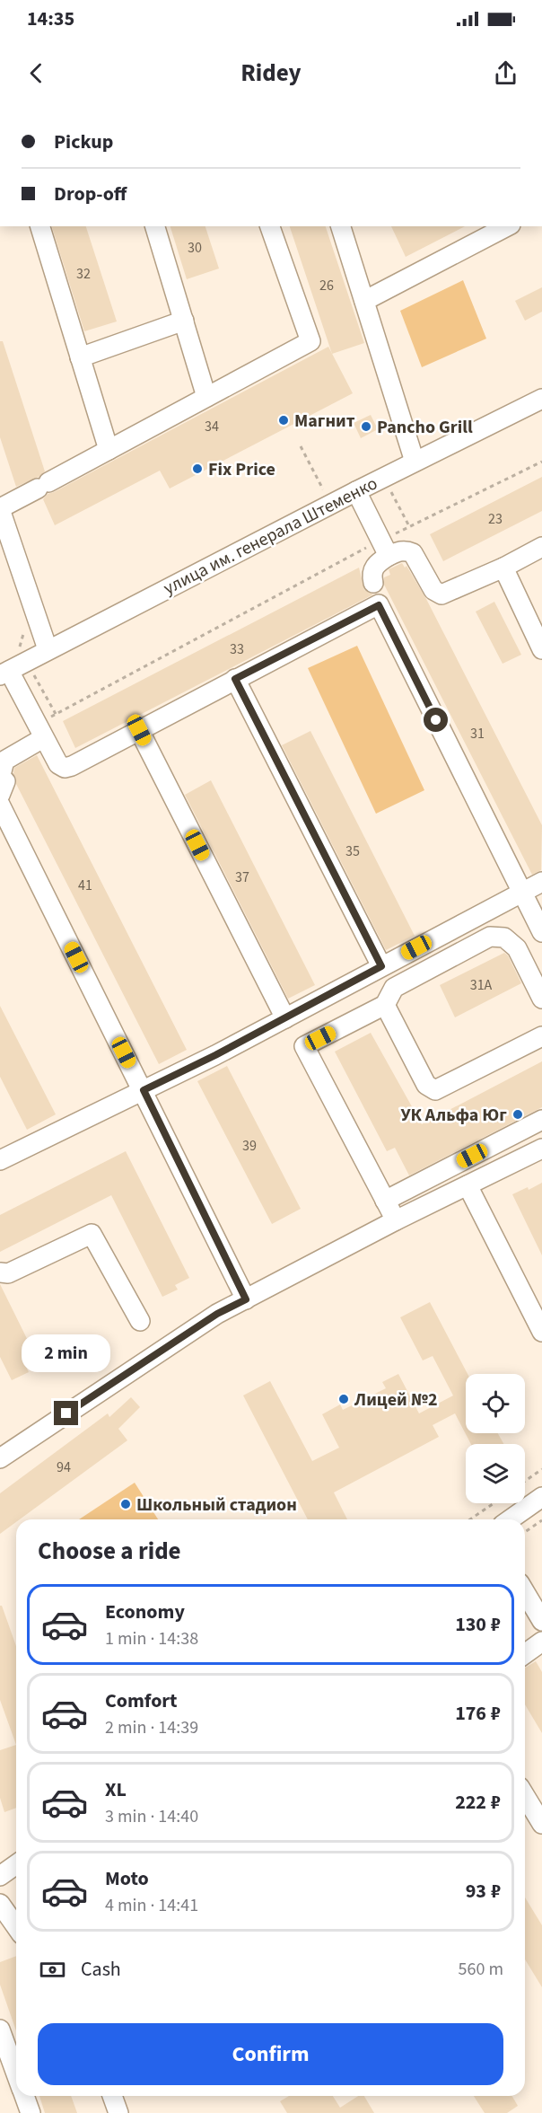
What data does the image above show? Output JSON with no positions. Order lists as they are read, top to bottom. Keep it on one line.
{"streets":{"street":["улица им. генерала Штеменко"]},"places":["Магнит","Pancho Grill","Fix Price","УК Альфа Юг","Лицей №2","Школьный стадион"],"house_numbers":["30","32","26","34","23","33","31","35","37","41","31А","39","94"],"page":{"status":"14:35","header":"Ridey","banner":["Pickup","Drop-off"],"bubble":"2 min","heading":"Choose a ride","list":[{"name":"Economy","note":"1 min · 14:38","value":"130 ₽"},{"name":"Comfort","note":"2 min · 14:39","value":"176 ₽"},{"name":"XL","note":"3 min · 14:40","value":"222 ₽"},{"name":"Moto","note":"4 min · 14:41","value":"93 ₽"}],"pay":["Cash","560 m"],"buttons":"Confirm"}}
